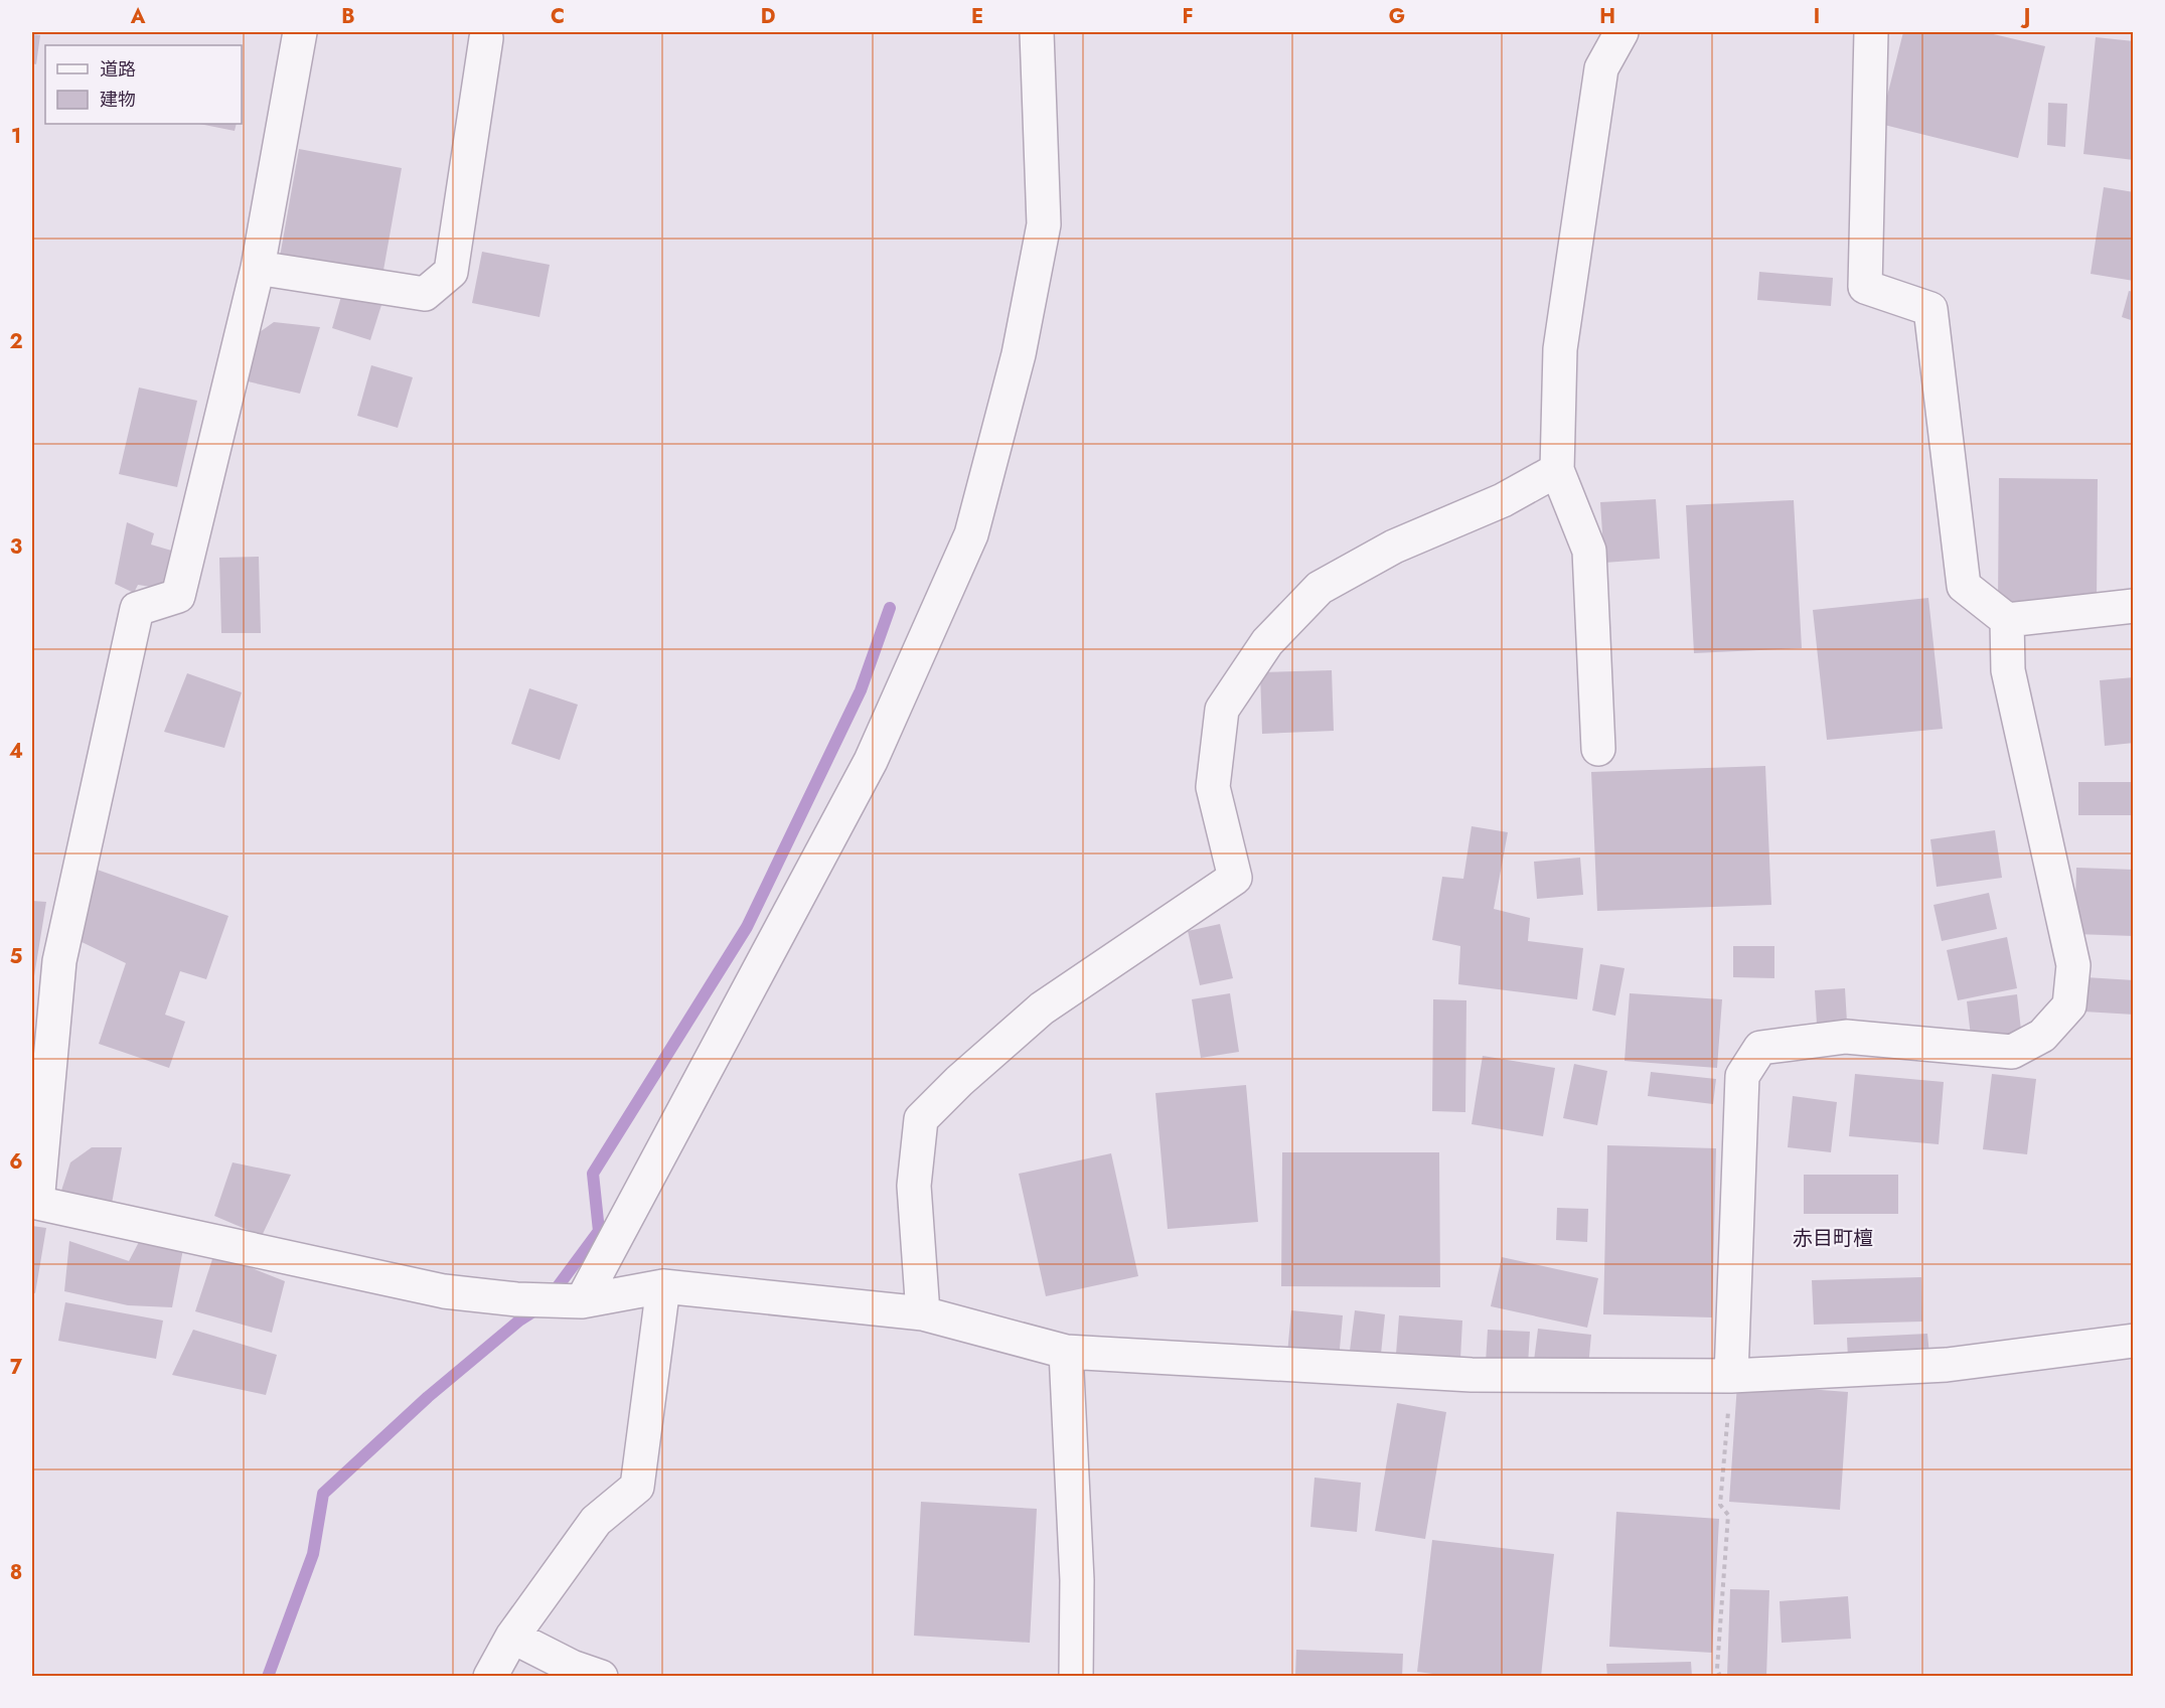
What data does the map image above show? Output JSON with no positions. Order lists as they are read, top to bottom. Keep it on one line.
{"districts":["赤目町檀"],"legend":["道路","建物"],"grid":{"columns":["A","B","C","D","E","F","G","H","I","J"],"rows":["1","2","3","4","5","6","7","8"]}}
